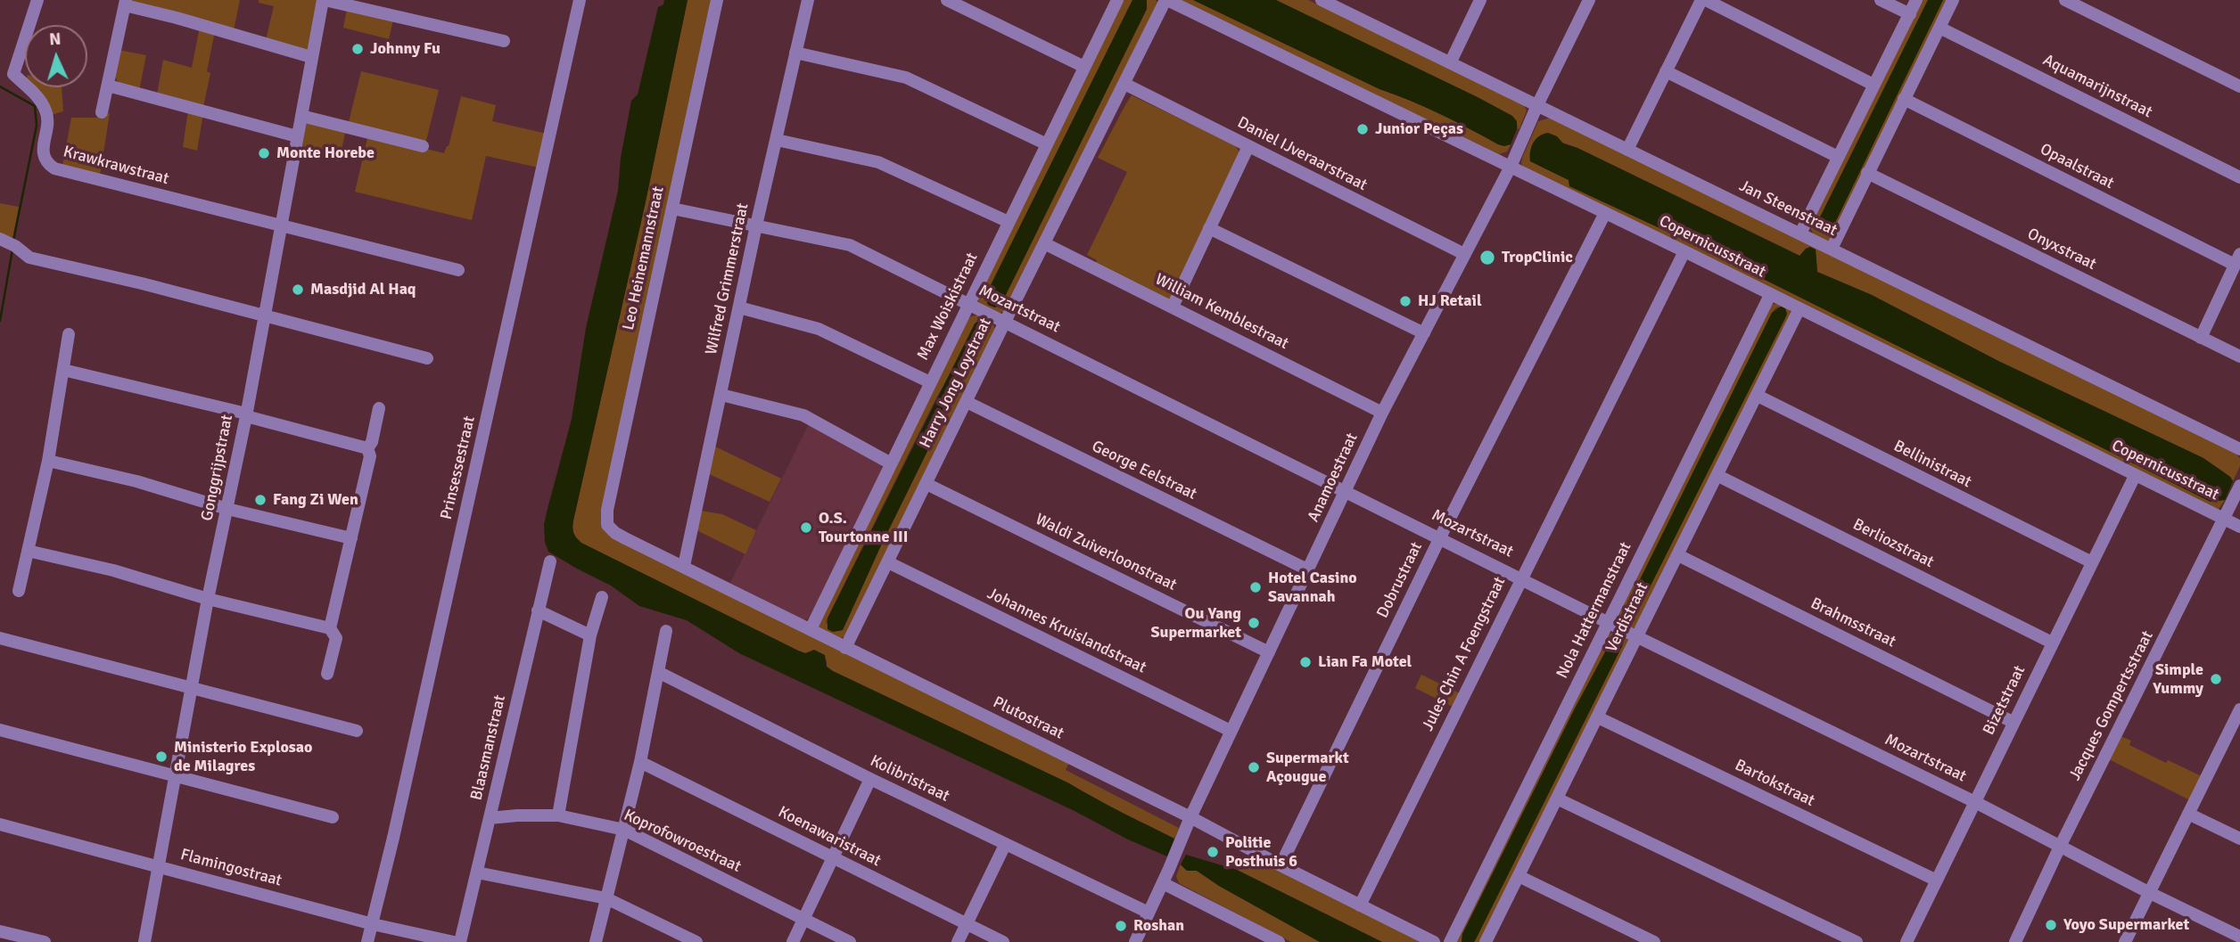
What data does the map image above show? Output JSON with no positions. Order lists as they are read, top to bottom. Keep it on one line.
{"streets":{"street":["Aquamarijnstraat","Daniel IJveraarstraat","Krawkrawstraat","Opaalstraat","Jan Steenstraat","Copernicusstraat","Onyxstraat","Leo Heinemannstraat","Wilfred Grimmerstraat","Max Woiskistraat","Mozartstraat","William Kemblestraat","Harry Jong Loystraat","Bellinistraat","Gonggrijpstraat","Prinsessestraat","George Eelstraat","Anamoestraat","Berliozstraat","Waldi Zuiverloonstraat","Dobrustraat","Nola Hattermanstraat","Verdistraat","Brahmsstraat","Johannes Kruislandstraat","Jules Chin A Foengstraat","Bizetstraat","Jacques Gompertsstraat","Plutostraat","Blaasmanstraat","Kolibristraat","Bartokstraat","Koenawaristraat","Koprofowroestraat","Flamingostraat"]},"crossings":[["Daniel IJveraarstraat","Harry Jong Loystraat"],["Daniel IJveraarstraat","Anamoestraat"],["Krawkrawstraat","Gonggrijpstraat"],["Jan Steenstraat","Anamoestraat"],["Copernicusstraat","Harry Jong Loystraat"],["Copernicusstraat","Anamoestraat"],["Copernicusstraat","Dobrustraat"],["Copernicusstraat","Nola Hattermanstraat"],["Copernicusstraat","Verdistraat"],["Copernicusstraat","Jules Chin A Foengstraat"],["Copernicusstraat","Bizetstraat"],["Copernicusstraat","Jacques Gompertsstraat"],["Leo Heinemannstraat","Mozartstraat"],["Leo Heinemannstraat","Plutostraat"],["Wilfred Grimmerstraat","Mozartstraat"],["Wilfred Grimmerstraat","Plutostraat"],["Max Woiskistraat","Mozartstraat"],["Max Woiskistraat","Plutostraat"],["Mozartstraat","Harry Jong Loystraat"],["Mozartstraat","Anamoestraat"],["Mozartstraat","Dobrustraat"],["Mozartstraat","Nola Hattermanstraat"],["Mozartstraat","Verdistraat"],["Mozartstraat","Jules Chin A Foengstraat"],["Mozartstraat","Bizetstraat"],["Mozartstraat","Jacques Gompertsstraat"],["William Kemblestraat","Harry Jong Loystraat"],["William Kemblestraat","Anamoestraat"],["Harry Jong Loystraat","George Eelstraat"],["Harry Jong Loystraat","Waldi Zuiverloonstraat"],["Harry Jong Loystraat","Johannes Kruislandstraat"],["Harry Jong Loystraat","Plutostraat"],["Bellinistraat","Verdistraat"],["Bellinistraat","Bizetstraat"],["Gonggrijpstraat","Flamingostraat"],["Prinsessestraat","Flamingostraat"],["George Eelstraat","Anamoestraat"],["Anamoestraat","Waldi Zuiverloonstraat"],["Anamoestraat","Johannes Kruislandstraat"],["Anamoestraat","Plutostraat"],["Anamoestraat","Kolibristraat"],["Berliozstraat","Verdistraat"],["Berliozstraat","Bizetstraat"],["Dobrustraat","Plutostraat"],["Verdistraat","Brahmsstraat"],["Verdistraat","Bartokstraat"],["Brahmsstraat","Bizetstraat"],["Jules Chin A Foengstraat","Plutostraat"],["Bizetstraat","Bartokstraat"],["Blaasmanstraat","Koprofowroestraat"]],"places":["Johnny Fu","Junior Peças","Monte Horebe","TropClinic","Masdjid Al Haq","HJ Retail","Fang Zi Wen","O.S. Tourtonne III","Hotel Casino Savannah","Ou Yang Supermarket","Lian Fa Motel","Simple Yummy","Ministerio Explosao de Milagres","Supermarkt Açougue","Politie Posthuis 6","Yoyo Supermarket","Roshan"],"north":"top"}
